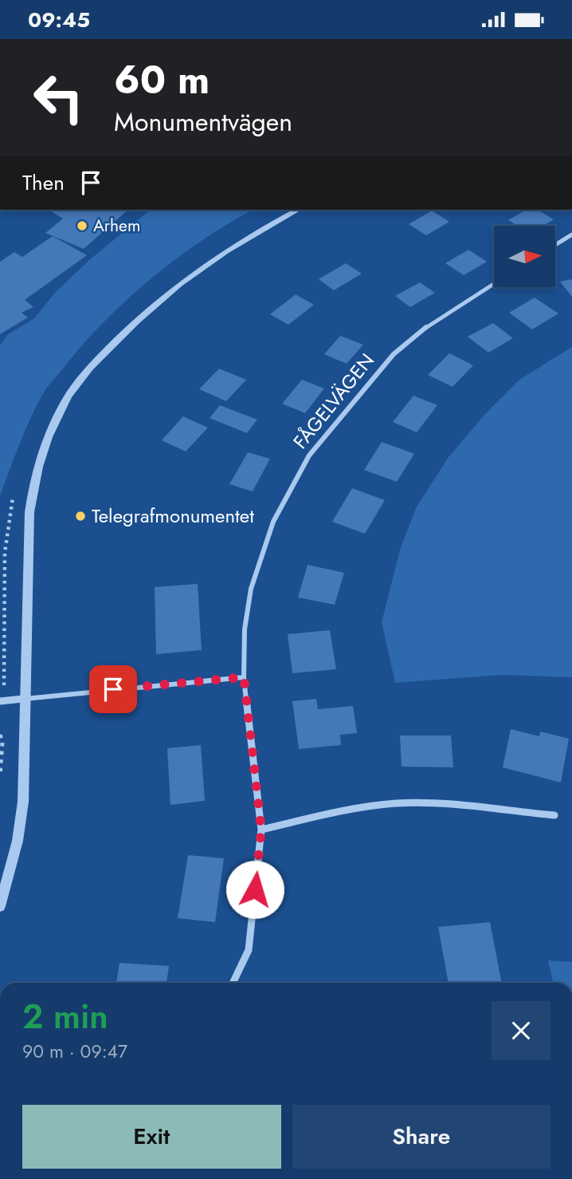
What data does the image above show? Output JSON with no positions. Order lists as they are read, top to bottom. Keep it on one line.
{"streets":{"street":["FÅGELVÄGEN"]},"places":["Arhem","Telegrafmonumentet"],"north":"right","page":{"status":"09:45","turn":["60 m","Monumentvägen"],"then":"Then","heading":["2 min","90 m · 09:47"],"buttons":["Exit","Share"]}}
